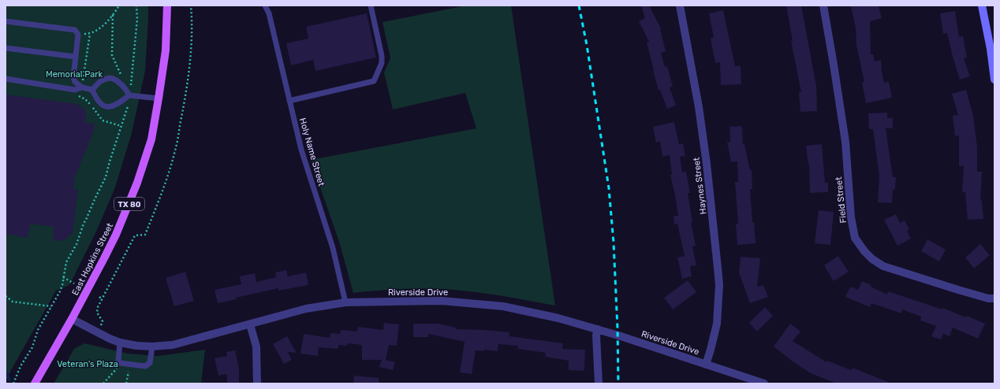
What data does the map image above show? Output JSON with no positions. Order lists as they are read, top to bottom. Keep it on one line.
{"streets":{"main road":["TX 80","East Hopkins Street"],"street":["Haynes Street","Field Street","Riverside Drive"],"lane":["Holy Name Street"]},"crossings":[["Holy Name Street","Riverside Drive"],["Haynes Street","Riverside Drive"],["East Hopkins Street","Riverside Drive"]],"parks":["Memorial Park","Veteran's Plaza"]}
